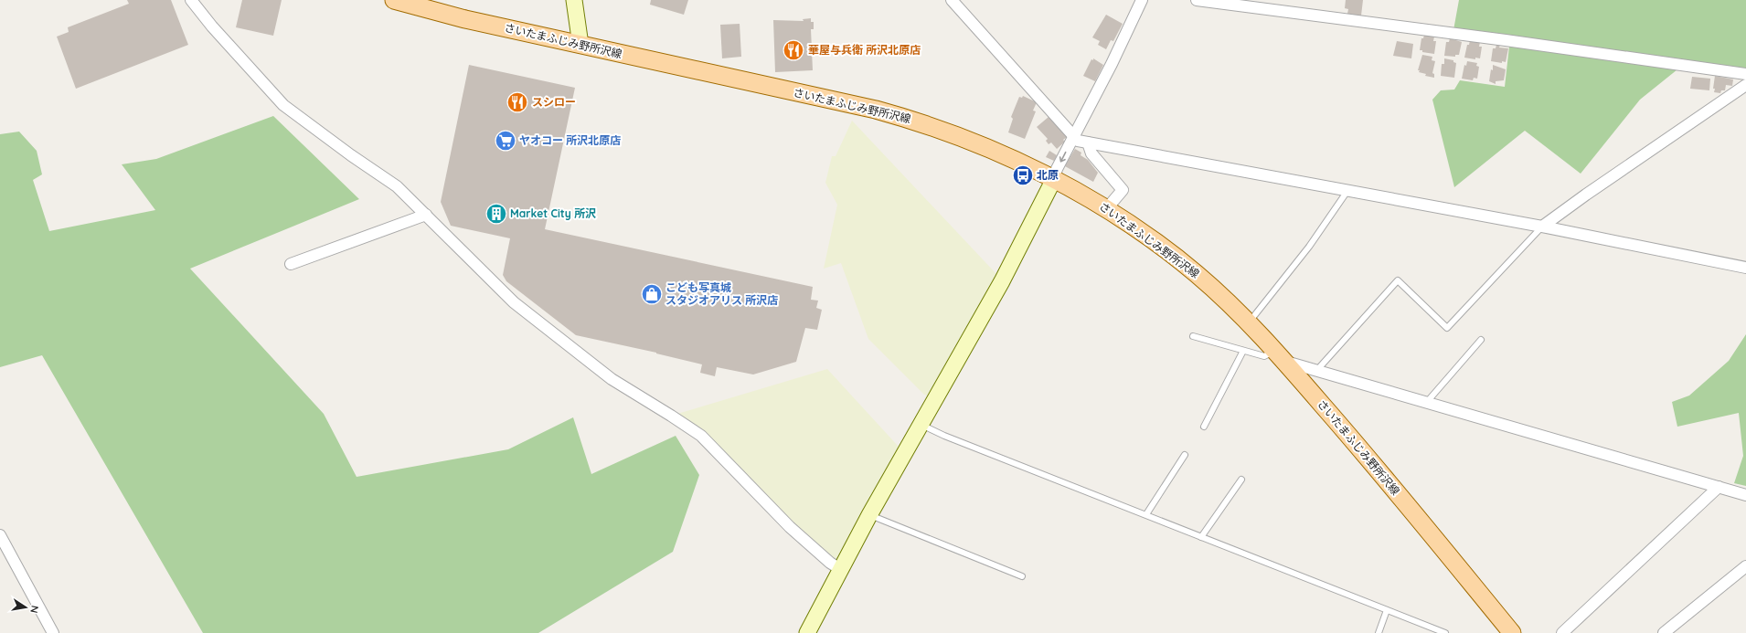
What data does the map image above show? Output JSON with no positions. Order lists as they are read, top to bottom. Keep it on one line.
{"streets":{"main road":["さいたまふじみ野所沢線"]},"places":{"restaurant":["華屋与兵衛 所沢北原店","スシロー"],"supermarket":["ヤオコー 所沢北原店"],"bus stop":["北原"],"building":["Market City 所沢"],"shop":["こども写真城 スタジオアリス 所沢店"]},"north":"right"}
